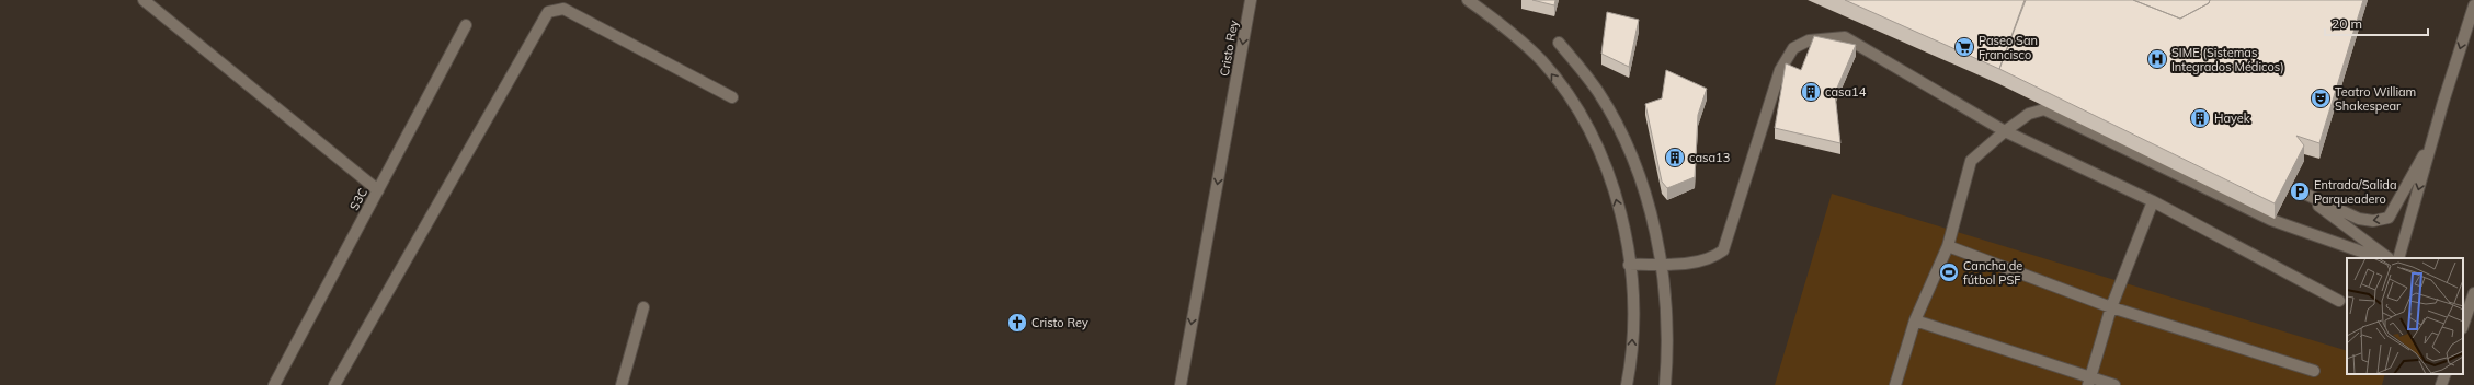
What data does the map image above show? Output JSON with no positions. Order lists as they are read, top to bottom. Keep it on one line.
{"streets":{"street":["Cristo Rey","S3C"]},"one_way":["Cristo Rey"],"places":{"supermarket":["Paseo San Francisco"],"hospital":["SIME (Sistemas Integrados Médicos)"],"building":["casa14","Hayek","casa13"],"theatre":["Teatro William Shakespear"],"parking":["Entrada/Salida Parqueadero"],"sports":["Cancha de fútbol PSF"],"church":["Cristo Rey"]},"scale_bar":"20 m"}
